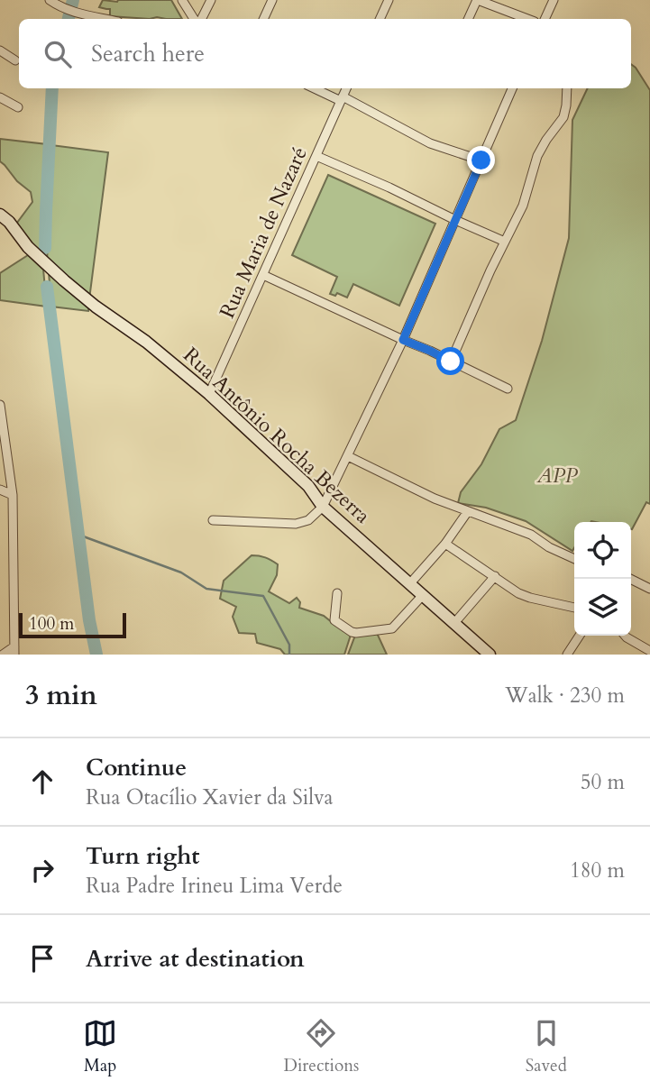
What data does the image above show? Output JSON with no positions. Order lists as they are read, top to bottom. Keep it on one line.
{"streets":{"street":["Rua Maria de Nazaré","Rua Antônio Rocha Bezerra"]},"crossings":[["Rua Maria de Nazaré","Rua Antônio Rocha Bezerra"]],"parks":["APP"],"scale_bar":"100 m","page":{"search":"Search here","scale":"100 m","heading":["3 min","Walk · 230 m"],"list":[["Continue","Rua Otacílio Xavier da Silva","50 m"],["Turn right","Rua Padre Irineu Lima Verde","180 m"],"Arrive at destination"],"nav":["Map","Directions","Saved"]}}
